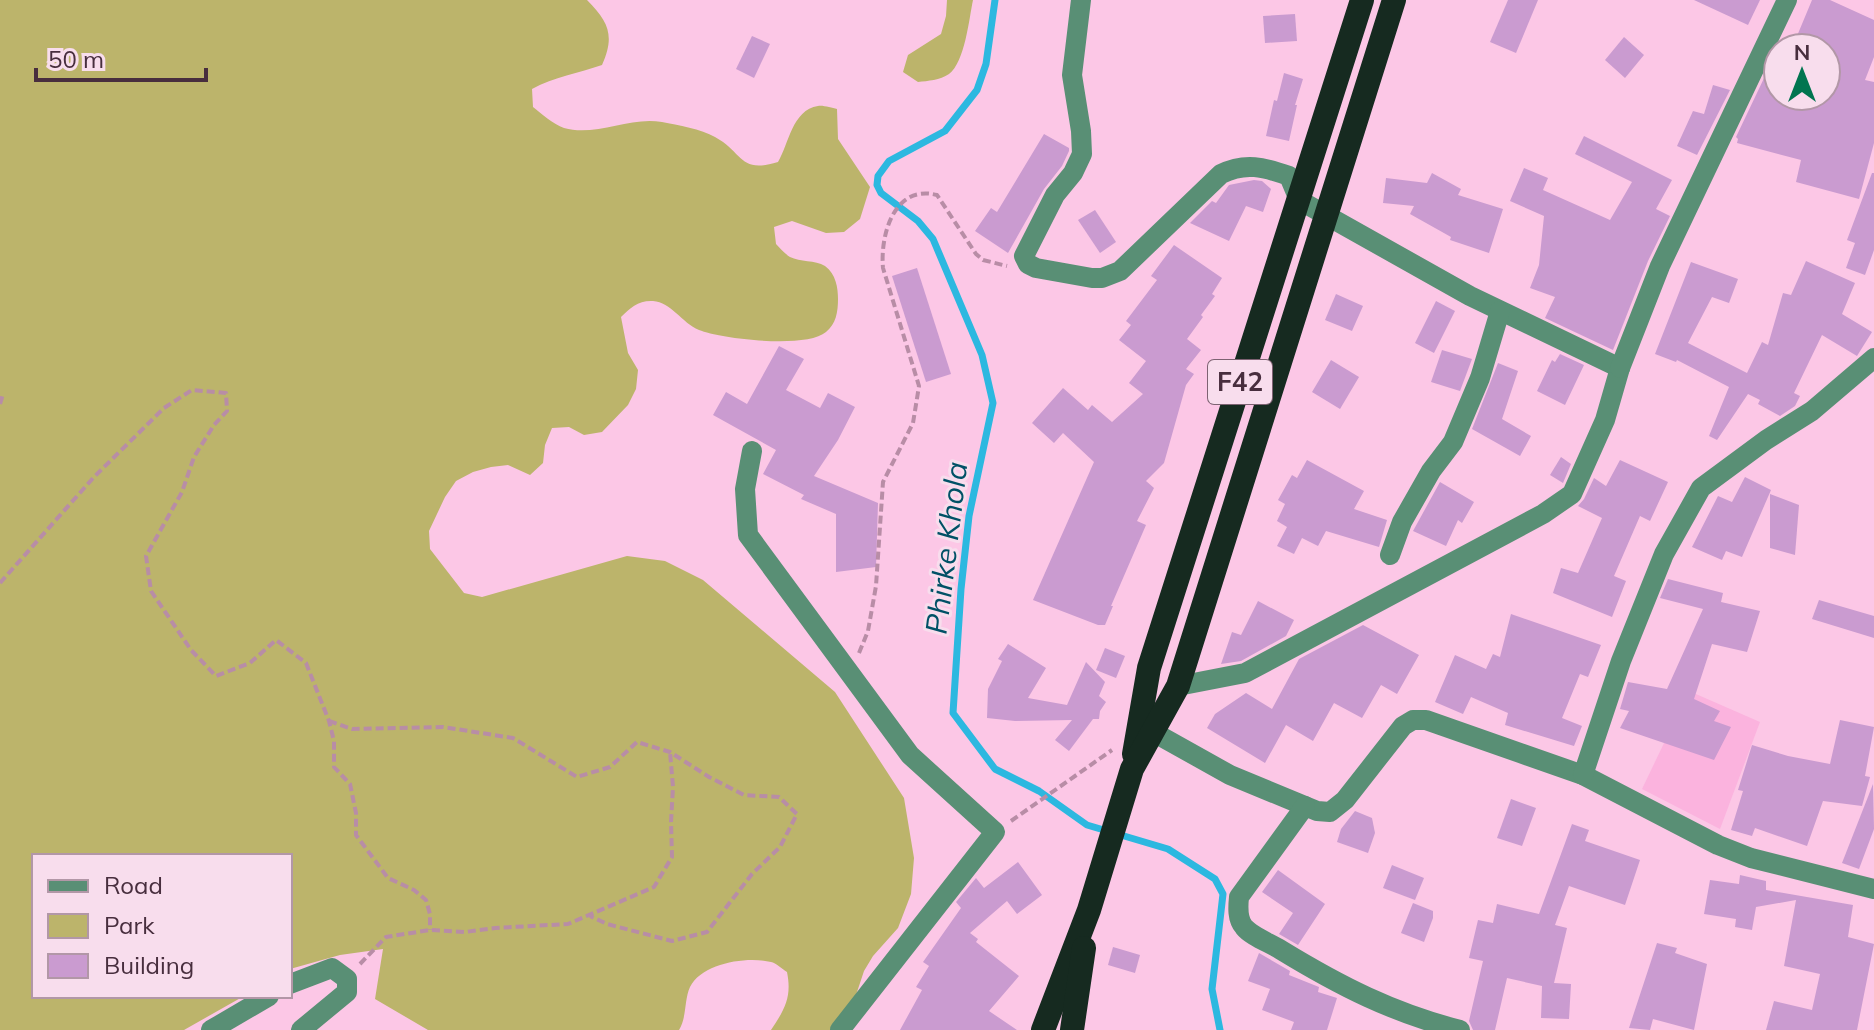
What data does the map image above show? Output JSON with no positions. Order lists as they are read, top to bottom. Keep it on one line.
{"streets":{"highway":["F42"]},"water":["Phirke Khola"],"legend":["Road","Park","Building"],"scale_bar":"50 m","north":"top"}
